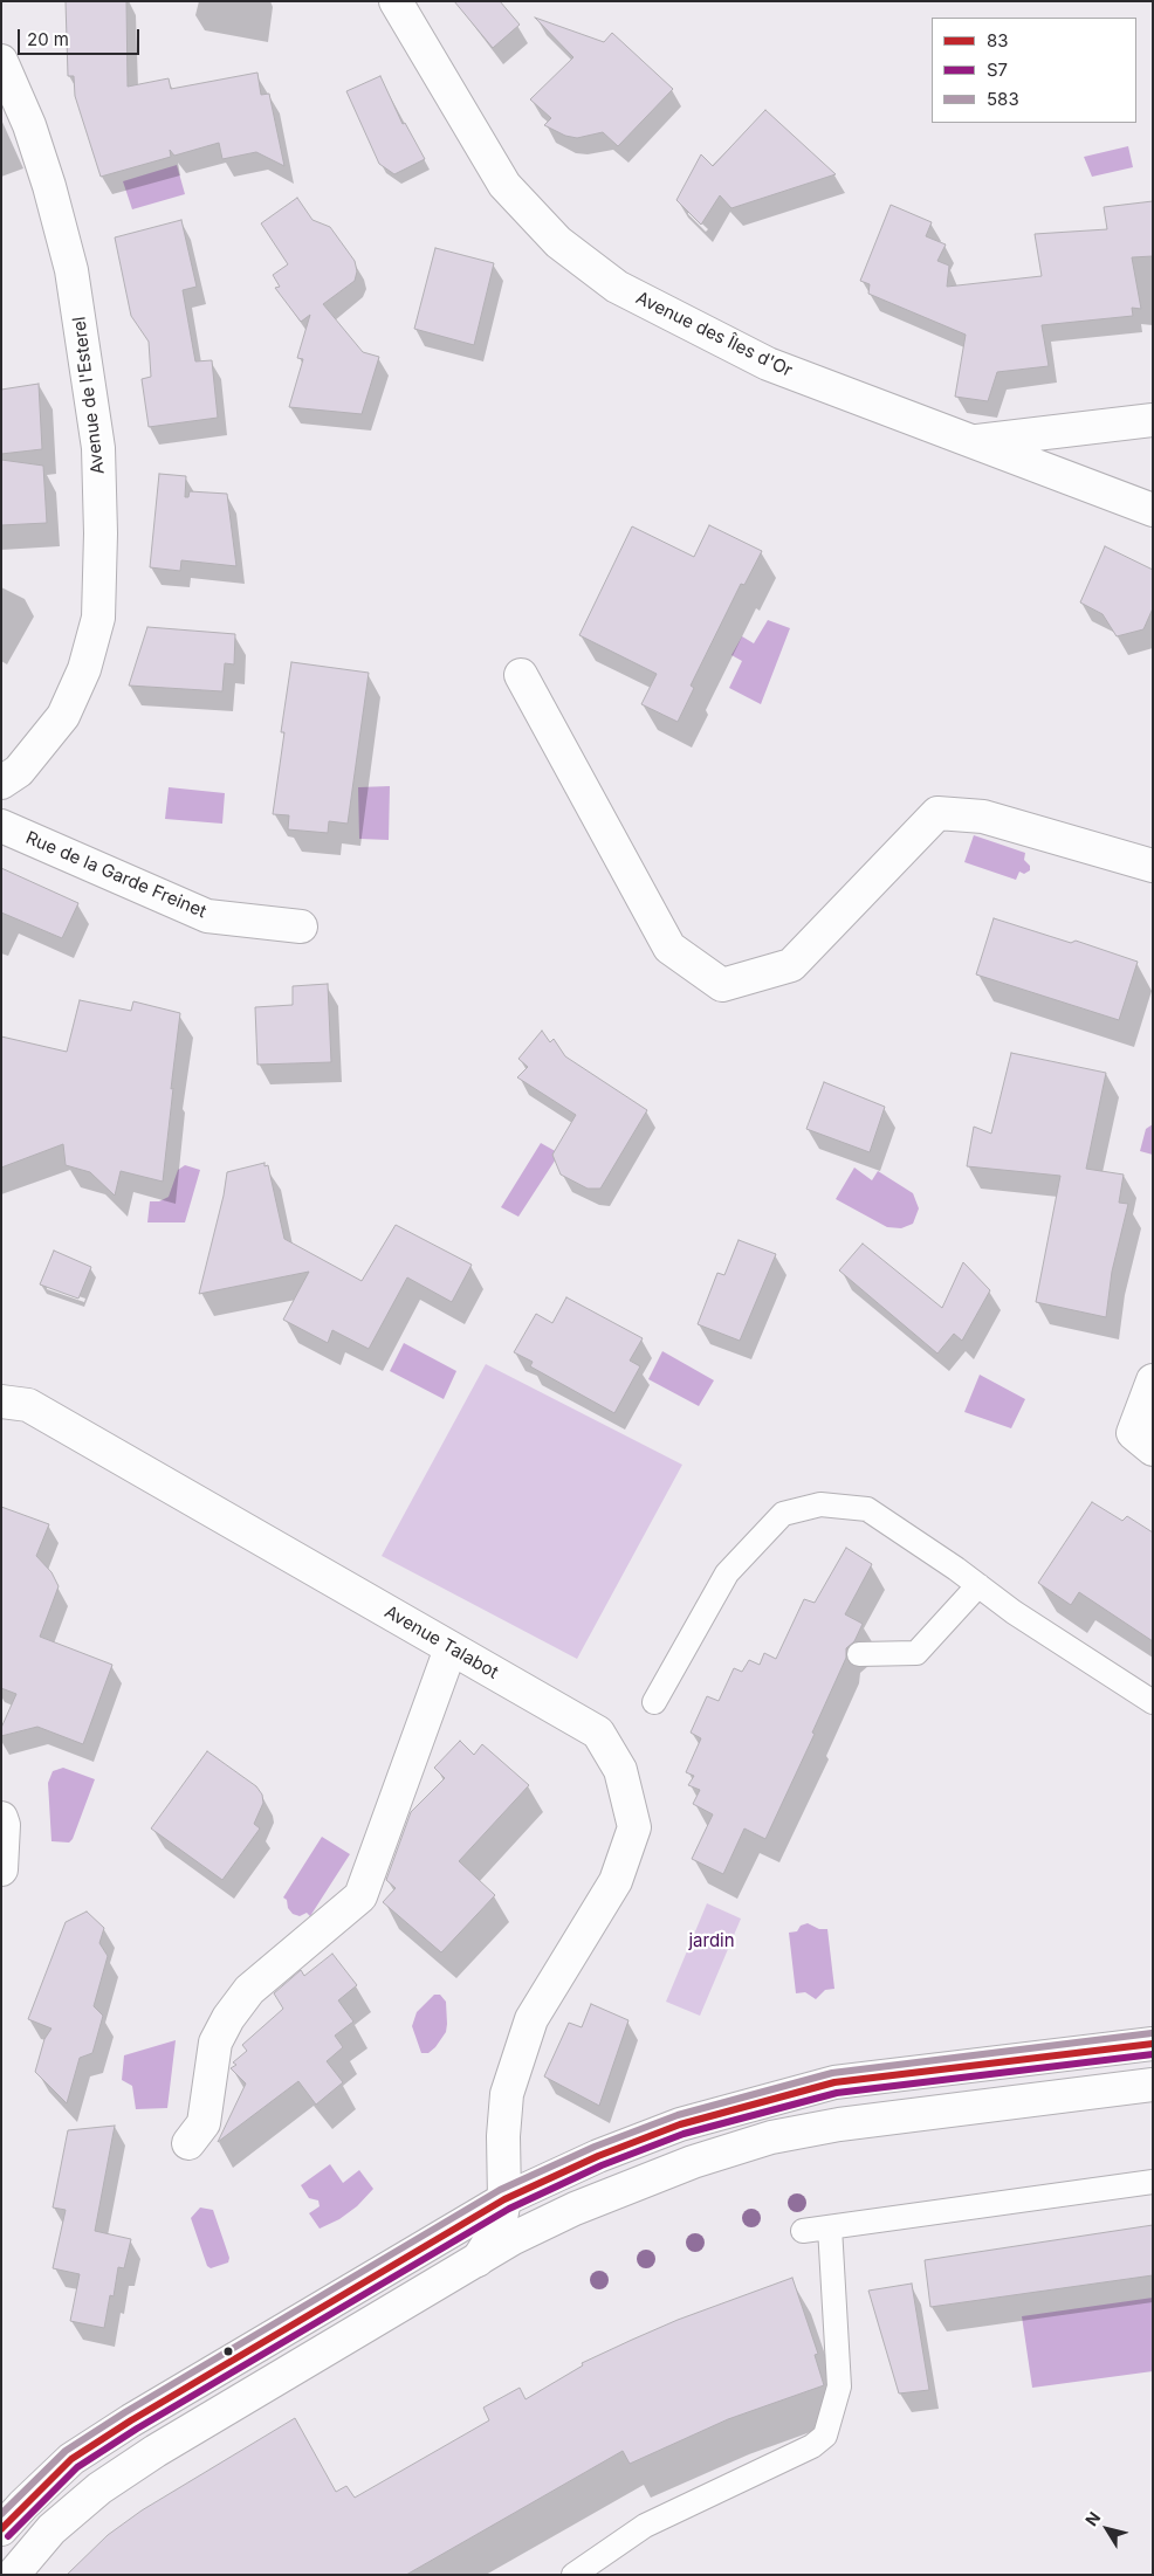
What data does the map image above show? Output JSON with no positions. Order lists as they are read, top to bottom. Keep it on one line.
{"streets":{"street":["Avenue des Îles d'Or","Avenue de l'Esterel","Rue de la Garde Freinet","Avenue Talabot"]},"parks":["jardin"],"lines":["transit line 583","transit line 83","transit line S7"],"legend":["83","S7","583"],"scale_bar":"20 m","north":"top left"}
